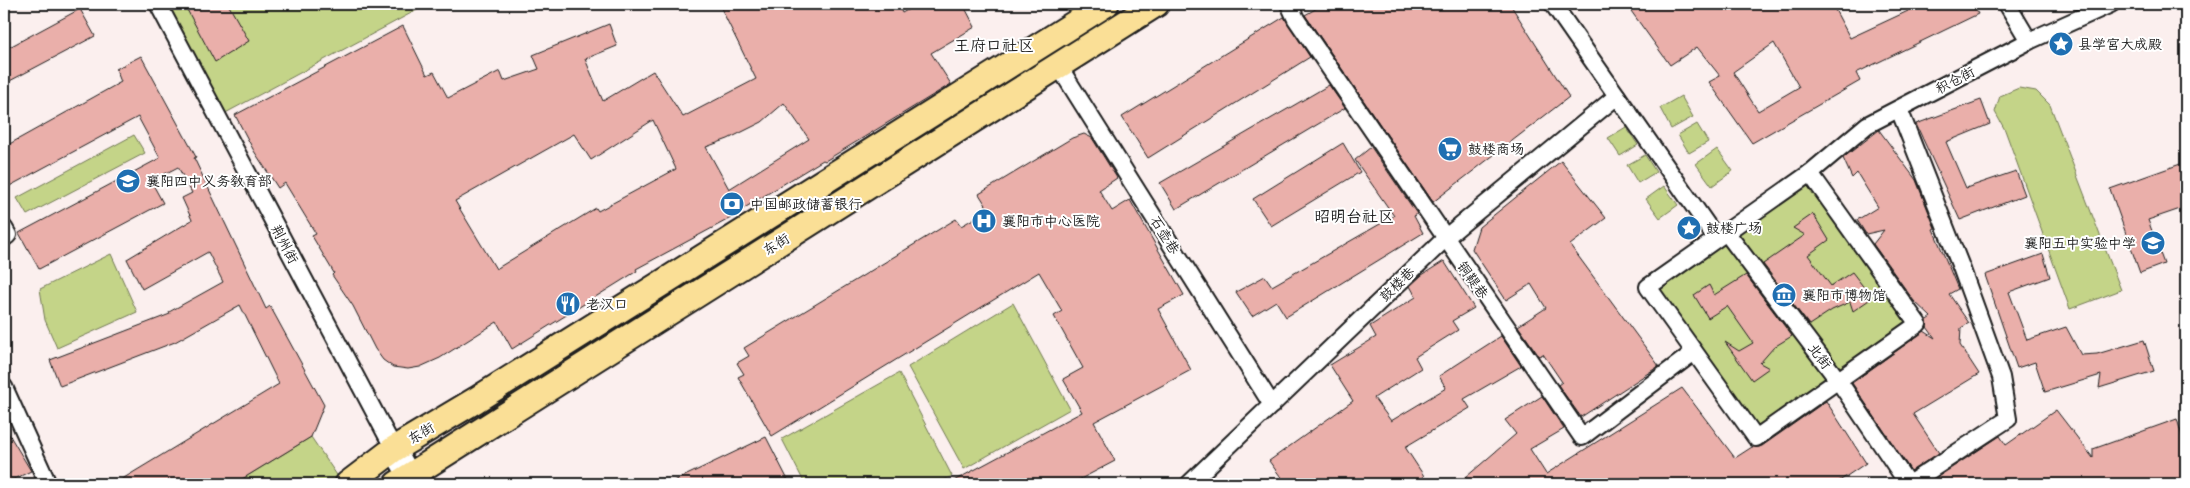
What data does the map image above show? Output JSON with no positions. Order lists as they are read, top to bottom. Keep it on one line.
{"streets":{"main road":["东街"],"street":["积仓街","石壶巷","荆州街","铜鞮巷","鼓楼巷","北街"]},"crossings":[["积仓街","铜鞮巷"],["积仓街","北街"],["石壶巷","东街"],["石壶巷","鼓楼巷"],["荆州街","东街"],["铜鞮巷","鼓楼巷"],["鼓楼巷","北街"]],"districts":["王府口社区","昭明台社区"],"places":{"place":["县学宫大成殿","鼓楼广场"],"supermarket":["鼓楼商场"],"school or university":["襄阳四中义务教育部","襄阳五中实验中学"],"bank":["中国邮政储蓄银行"],"hospital":["襄阳市中心医院"],"museum":["襄阳市博物馆"],"restaurant":["老汉口"]}}
